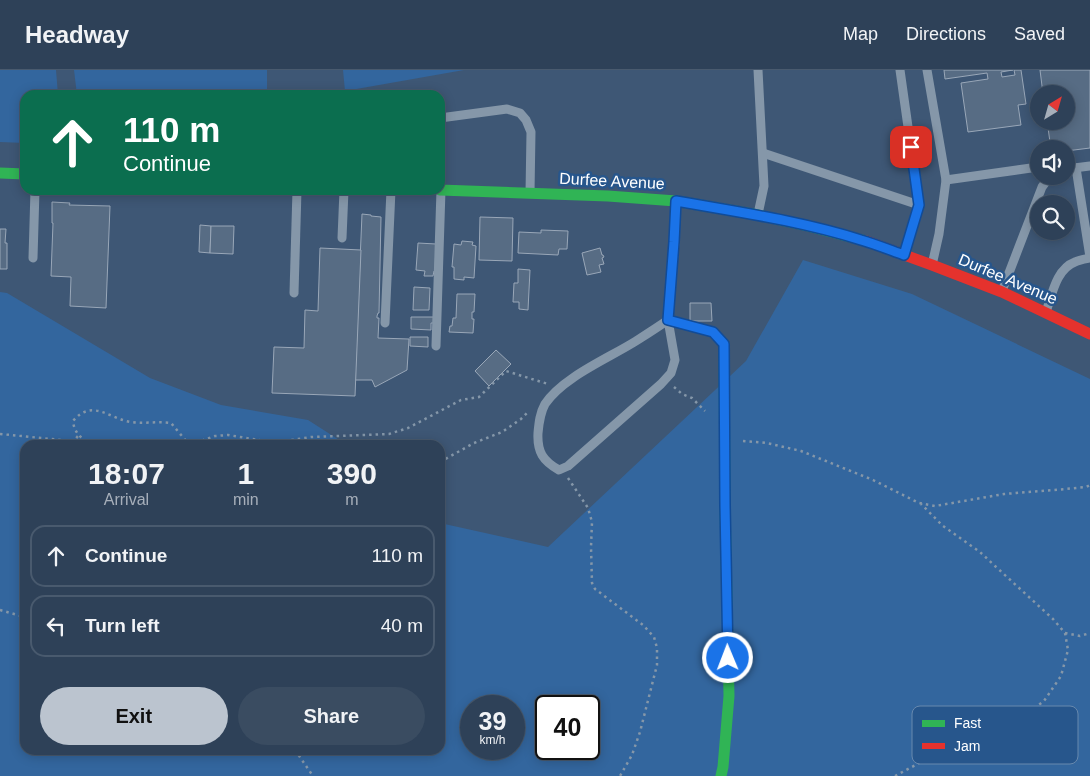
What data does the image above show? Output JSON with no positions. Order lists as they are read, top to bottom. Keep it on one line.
{"streets":{"main road":["Durfee Avenue"]},"legend":["Fast","Jam"],"north":"top right","page":{"header":"Headway","nav":["Map","Directions","Saved"],"turn":["110 m","Continue"],"eta":["18:07","Arrival","1","min","390","m"],"list":[{"name":"Continue","value":"110 m"},{"name":"Turn left","value":"40 m"}],"buttons":["Exit","Share"],"speed":"39 km/h","limit":"40"}}
